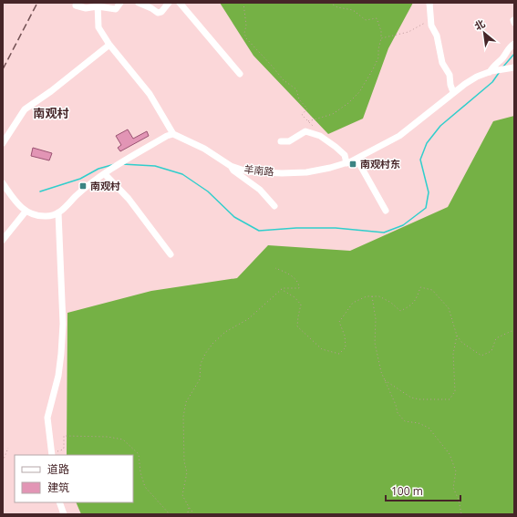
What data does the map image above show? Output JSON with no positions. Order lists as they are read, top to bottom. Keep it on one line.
{"streets":{"street":["羊南路"]},"districts":["南观村"],"places":{"transit":["南观村东","南观村"]},"legend":["道路","建筑"],"scale_bar":"100 m","north":"top left"}
